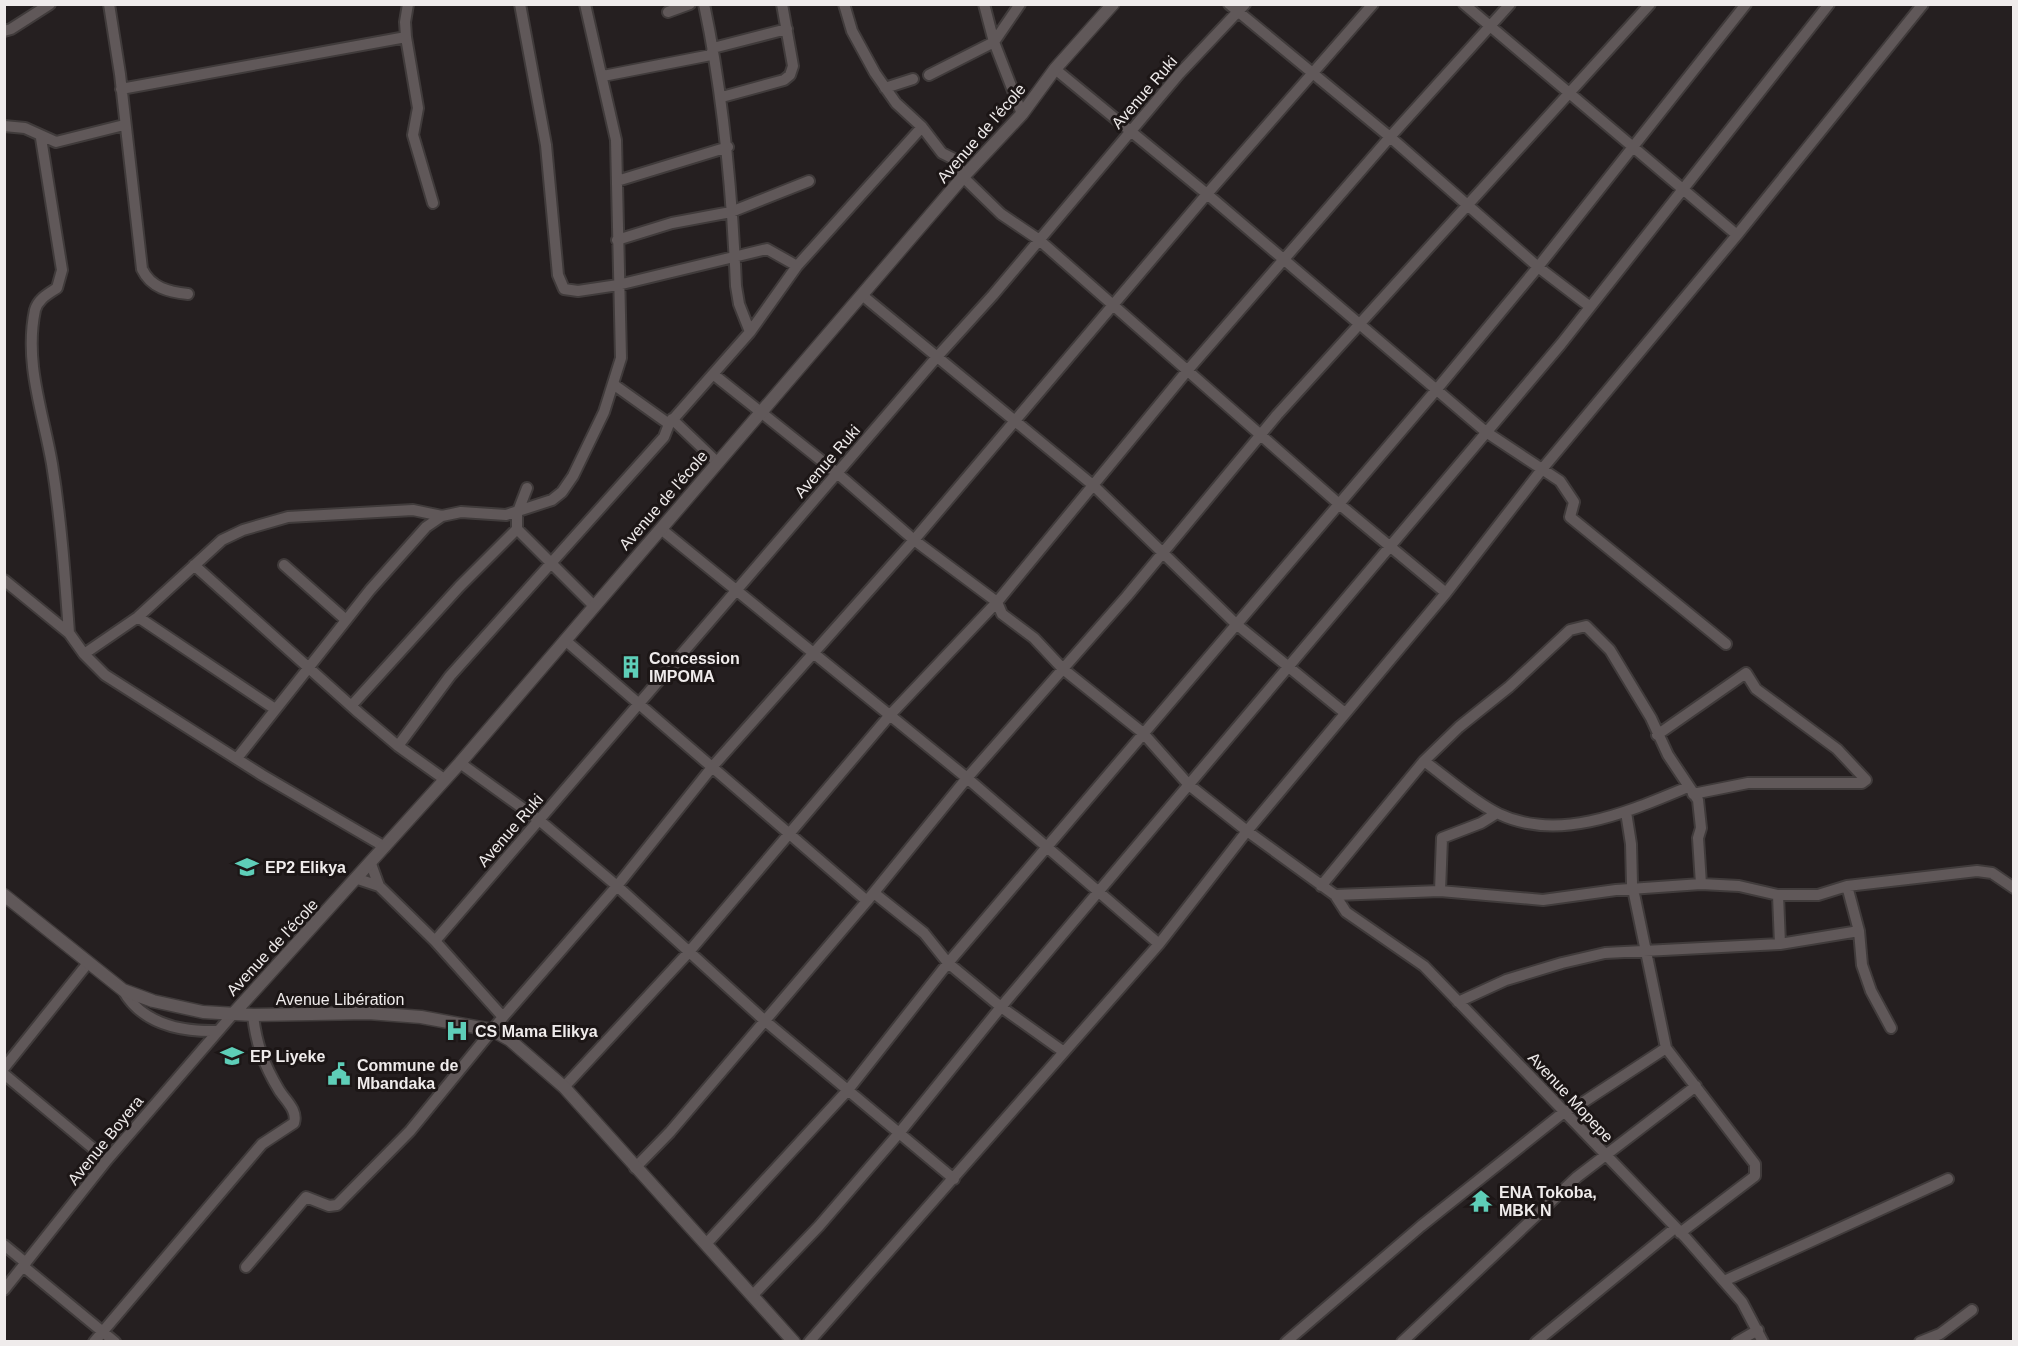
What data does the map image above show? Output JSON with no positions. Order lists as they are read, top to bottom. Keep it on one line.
{"streets":{"street":["Avenue Ruki","Avenue de l'école","Avenue Libération","Avenue Mopepe","Avenue Boyera"]},"crossings":[["Avenue Ruki","Avenue Mopepe"],["Avenue de l'école","Avenue Libération"],["Avenue de l'école","Avenue Mopepe"],["Avenue de l'école","Avenue Boyera"],["Avenue Libération","Avenue Boyera"]],"places":{"building":["Concession IMPOMA"],"school or university":["EP2 Elikya","EP Liyeke"],"hospital":["CS Mama Elikya"],"public building":["Commune de Mbandaka"],"temple":["ENA Tokoba, MBK N"]}}
